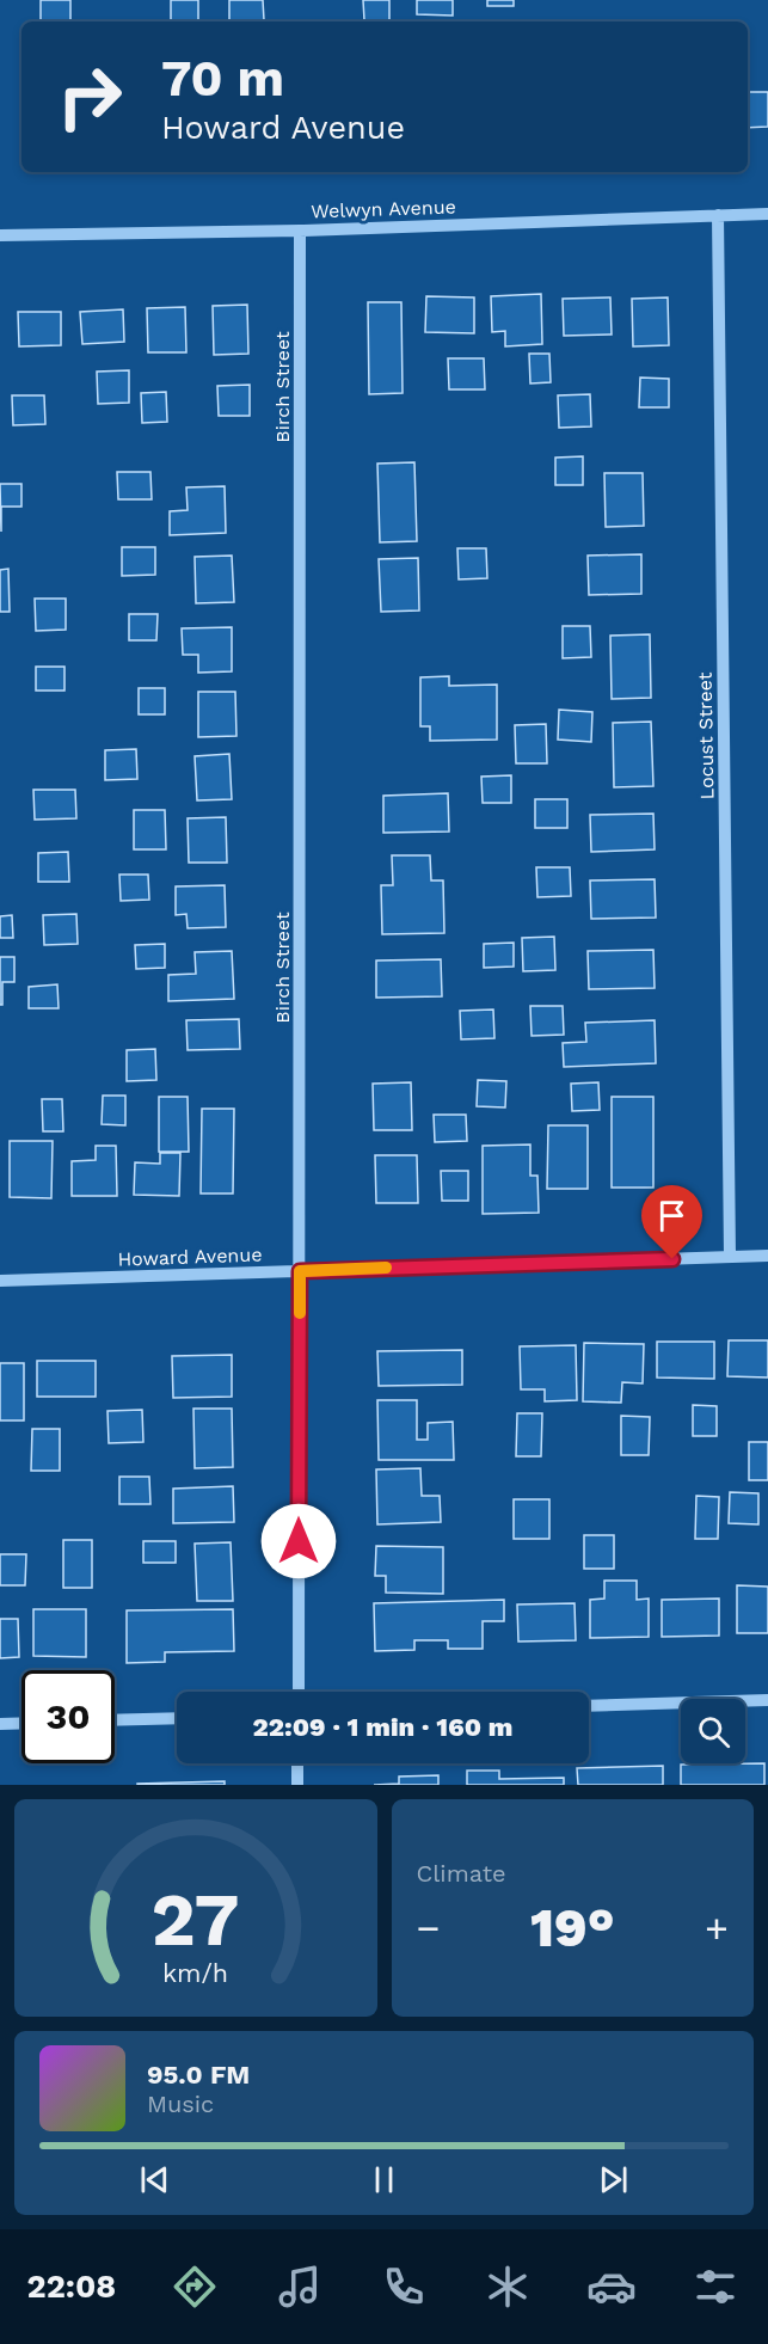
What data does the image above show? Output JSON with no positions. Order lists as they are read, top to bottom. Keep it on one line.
{"streets":{"street":["Welwyn Avenue","Birch Street","Locust Street","Howard Avenue"]},"crossings":[["Welwyn Avenue","Birch Street"],["Welwyn Avenue","Locust Street"],["Birch Street","Howard Avenue"],["Locust Street","Howard Avenue"]],"page":{"turn":["70 m","Howard Avenue"],"limit":"30","trip":"22:09 · 1 min · 160 m","tile":"Climate","heat":["−","19°","+"],"song":["95.0 FM","Music"],"tabs":"22:08","gauge":["27","km/h"]}}
